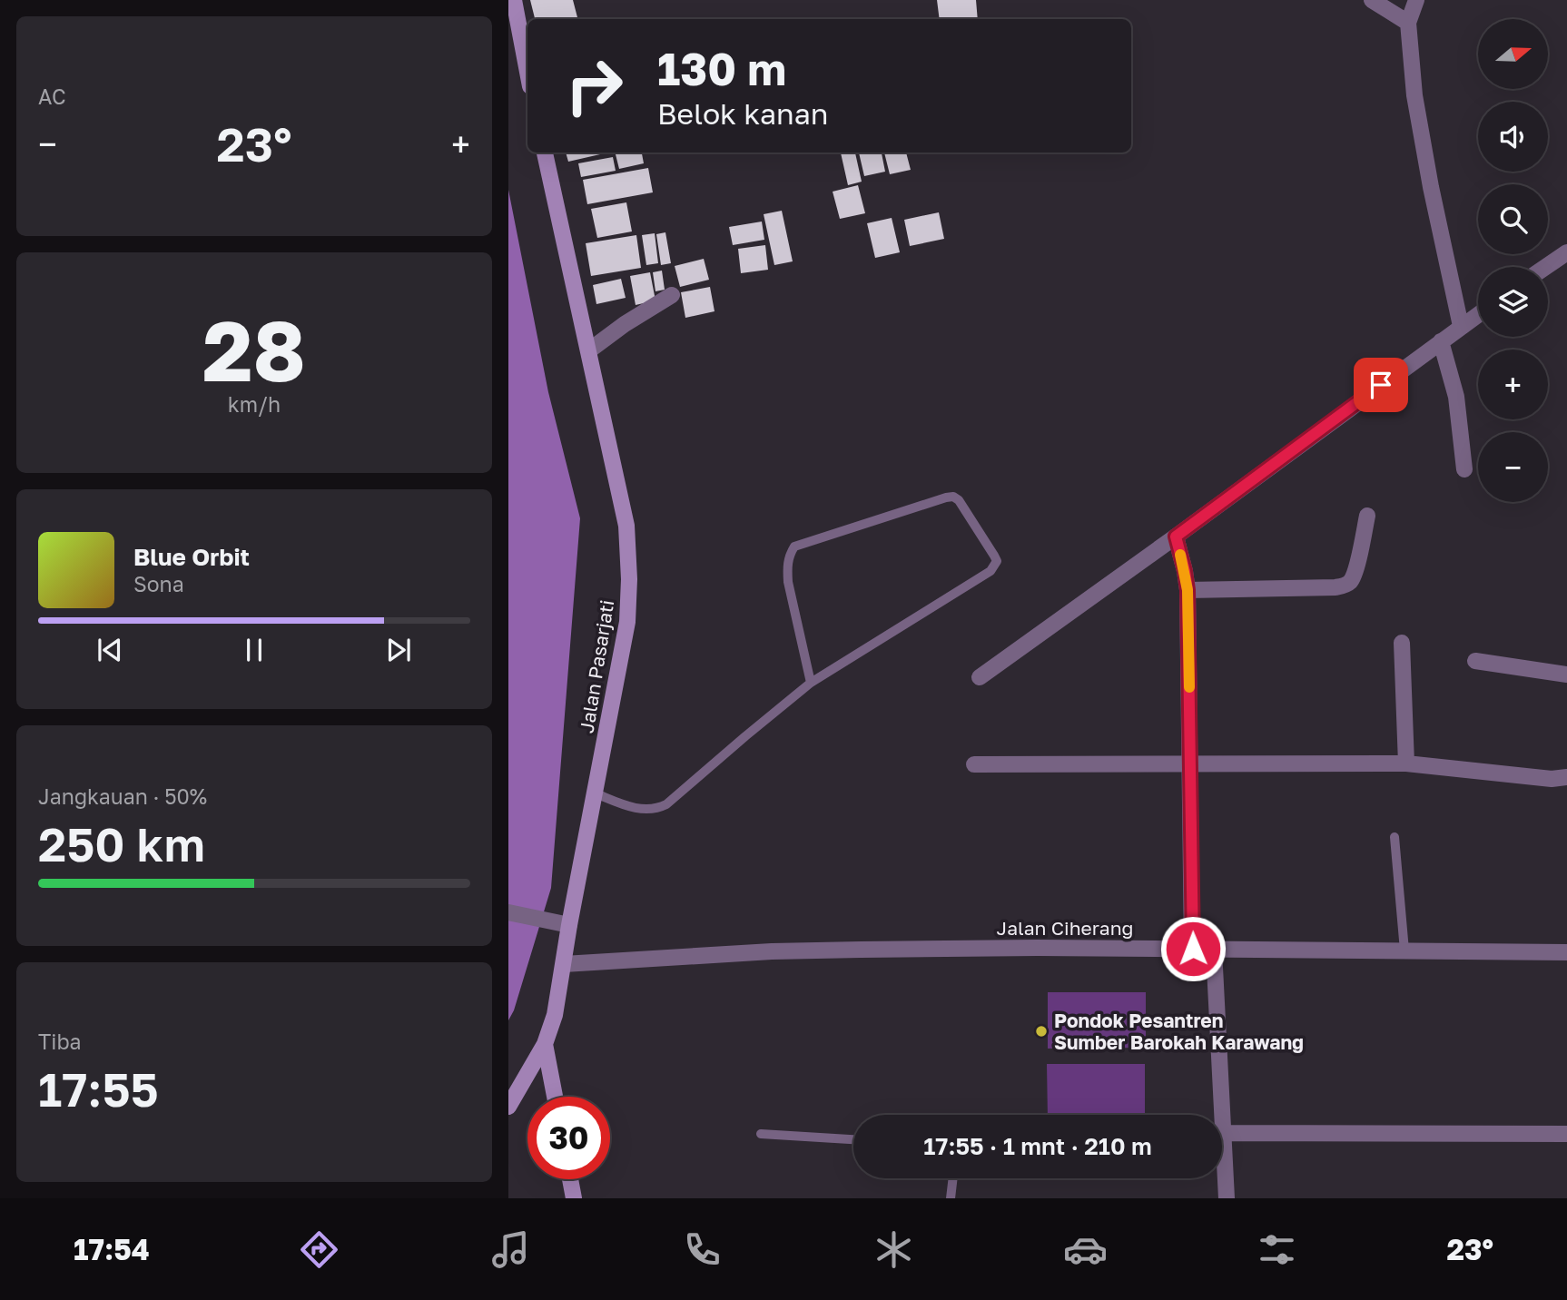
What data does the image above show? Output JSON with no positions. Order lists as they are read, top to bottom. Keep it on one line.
{"streets":{"main road":["Jalan Pasarjati"],"street":["Jalan Ciherang"]},"crossings":[["Jalan Pasarjati","Jalan Ciherang"]],"places":["Pondok Pesantren Sumber Barokah Karawang"],"north":"right","page":{"tile":["AC",["28","km/h"],["Jangkauan · 50%","250 km"],["Tiba","17:55"]],"map_buttons":["+","−"],"turn":["130 m","Belok kanan"],"heat":["−","23°","+"],"song":["Blue Orbit","Sona"],"limit":"30","trip":"17:55 · 1 mnt · 210 m","tabs":["17:54","23°"]}}
